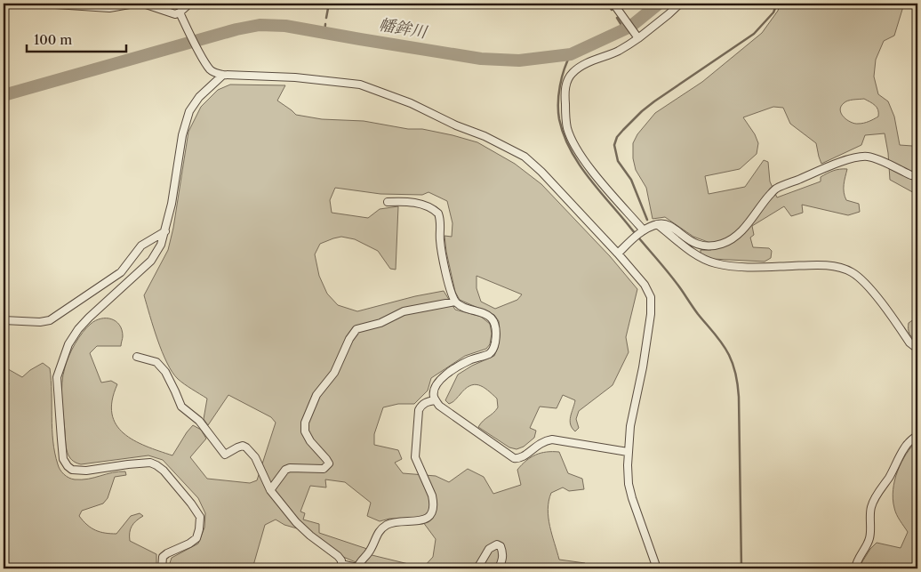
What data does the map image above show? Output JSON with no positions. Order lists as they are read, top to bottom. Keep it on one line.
{"water":["幡鉾川"],"scale_bar":"100 m"}
